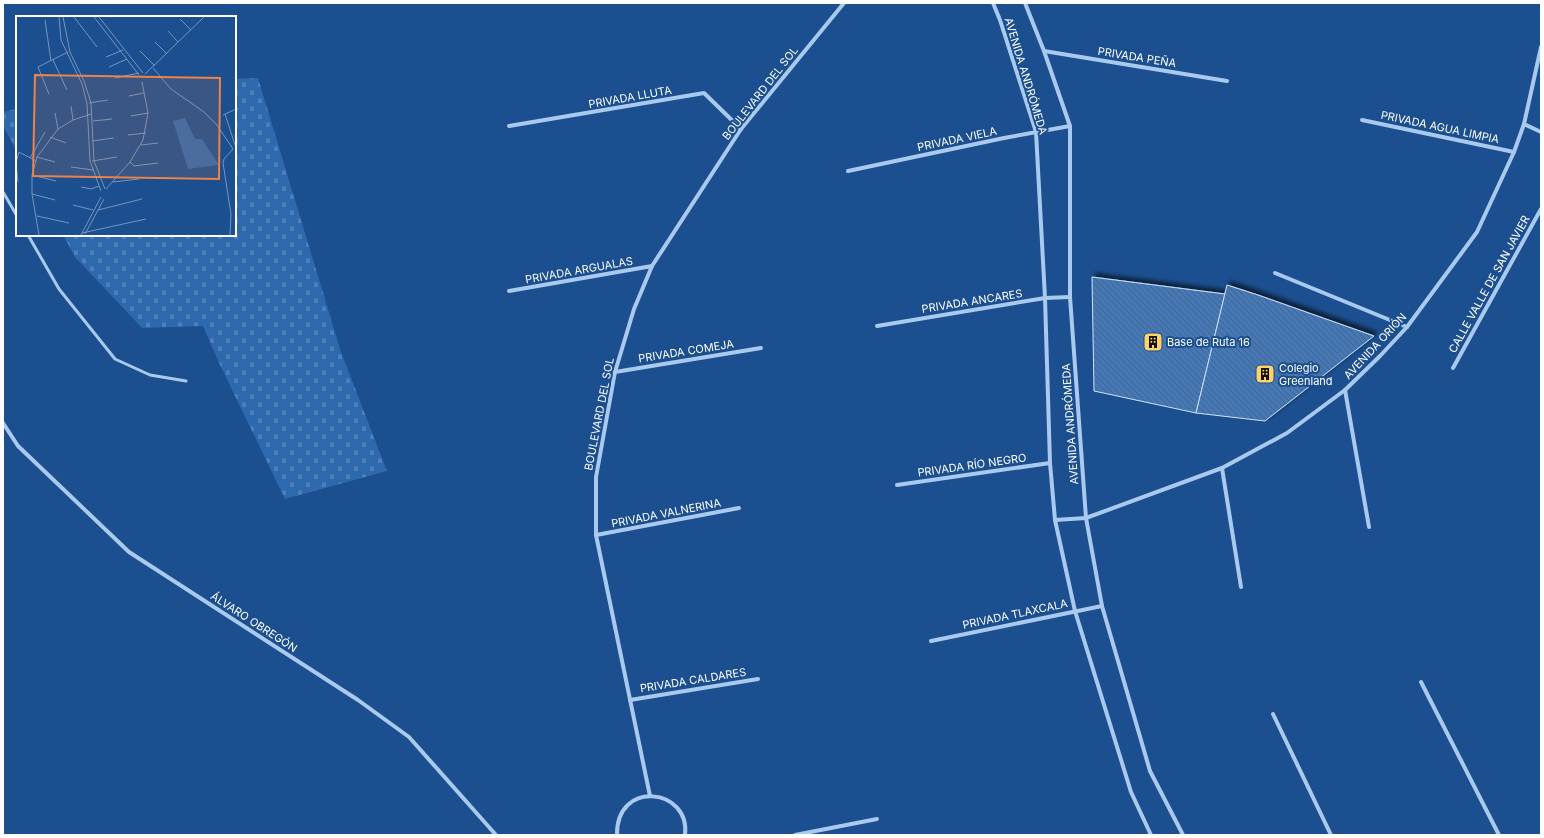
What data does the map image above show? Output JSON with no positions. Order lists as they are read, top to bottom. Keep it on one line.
{"streets":{"street":["PRIVADA PEÑA","AVENIDA ANDRÓMEDA","BOULEVARD DEL SOL","PRIVADA LLUTA","PRIVADA AGUA LIMPIA","PRIVADA VIELA","PRIVADA ARGUALAS","CALLE VALLE DE SAN JAVIER","PRIVADA ANCARES","AVENIDA ORIÓN","PRIVADA COMEJA","PRIVADA RÍO NEGRO","PRIVADA VALNERINA","PRIVADA TLAXCALA","ÁLVARO OBREGÓN","PRIVADA CALDARES"]},"crossings":[["PRIVADA PEÑA","AVENIDA ANDRÓMEDA"],["AVENIDA ANDRÓMEDA","PRIVADA VIELA"],["AVENIDA ANDRÓMEDA","PRIVADA ANCARES"],["AVENIDA ANDRÓMEDA","AVENIDA ORIÓN"],["AVENIDA ANDRÓMEDA","PRIVADA RÍO NEGRO"],["AVENIDA ANDRÓMEDA","PRIVADA TLAXCALA"],["BOULEVARD DEL SOL","PRIVADA LLUTA"],["BOULEVARD DEL SOL","PRIVADA ARGUALAS"],["BOULEVARD DEL SOL","PRIVADA COMEJA"],["BOULEVARD DEL SOL","PRIVADA VALNERINA"],["BOULEVARD DEL SOL","PRIVADA CALDARES"],["PRIVADA AGUA LIMPIA","AVENIDA ORIÓN"]],"places":{"building":["Base de Ruta 16","Colegio Greenland"]}}
